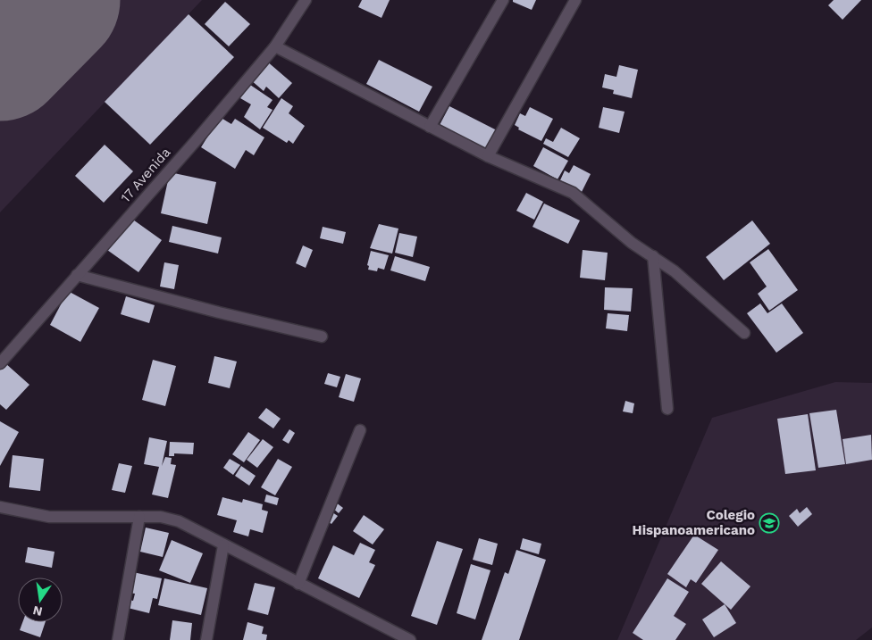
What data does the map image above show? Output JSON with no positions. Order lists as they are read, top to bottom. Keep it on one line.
{"streets":{"street":["17 Avenida"]},"places":{"school or university":["Colegio Hispanoamericano"]},"north":"bottom"}
